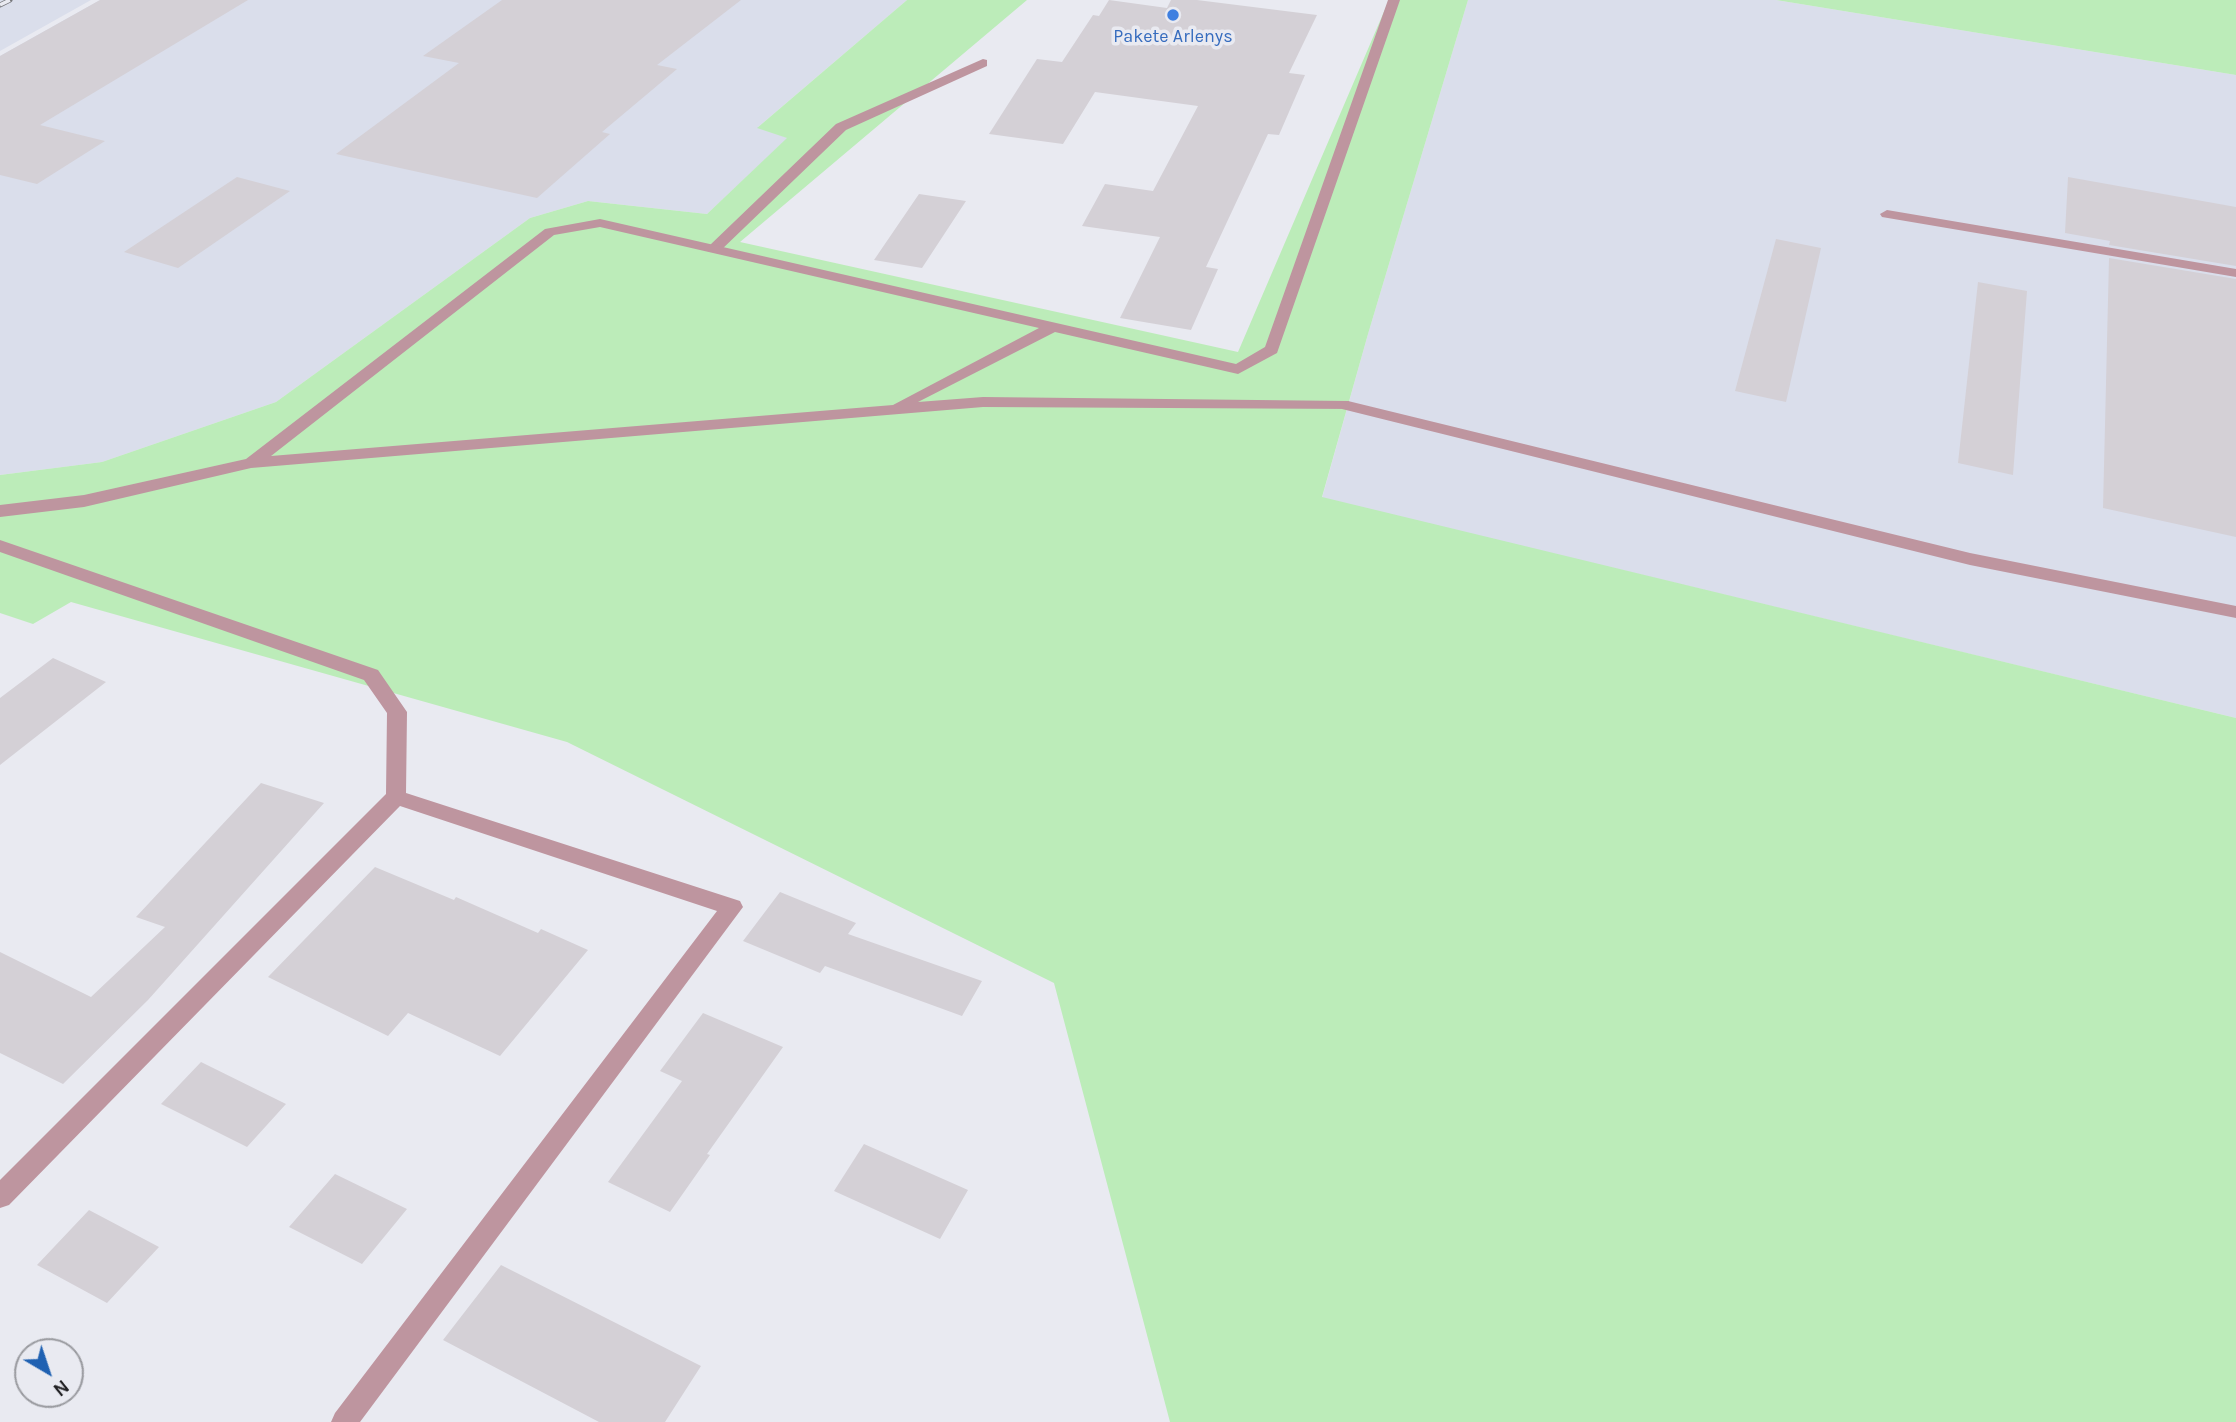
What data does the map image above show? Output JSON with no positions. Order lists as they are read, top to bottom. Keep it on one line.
{"places":["Pakete Arlenys"],"north":"bottom right"}
